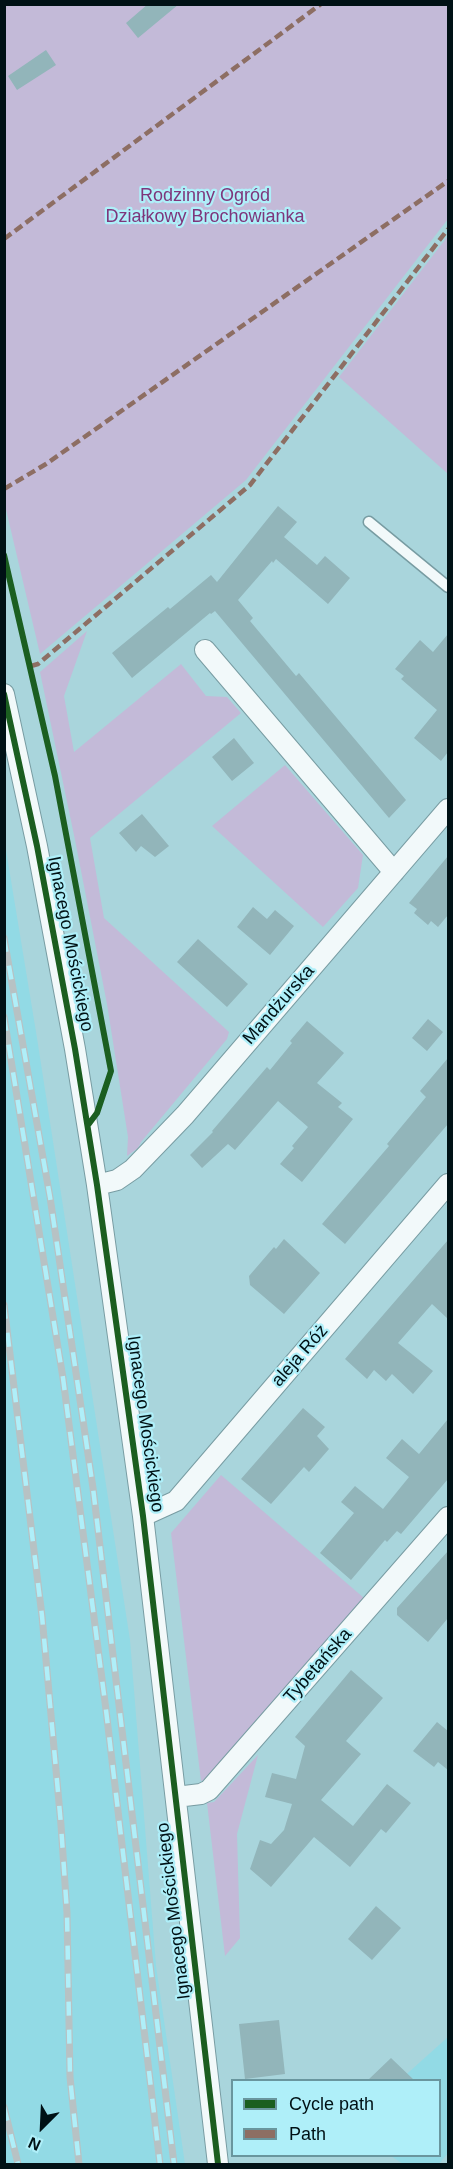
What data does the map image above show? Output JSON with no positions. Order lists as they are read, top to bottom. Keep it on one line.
{"streets":{"street":["Ignacego Mościckiego","Mandżurska","aleja Róż","Tybetańska"]},"crossings":[["Ignacego Mościckiego","Mandżurska"],["Ignacego Mościckiego","aleja Róż"],["Ignacego Mościckiego","Tybetańska"]],"parks":["Rodzinny Ogród Działkowy Brochowianka"],"legend":["Cycle path","Path"],"north":"bottom left"}
